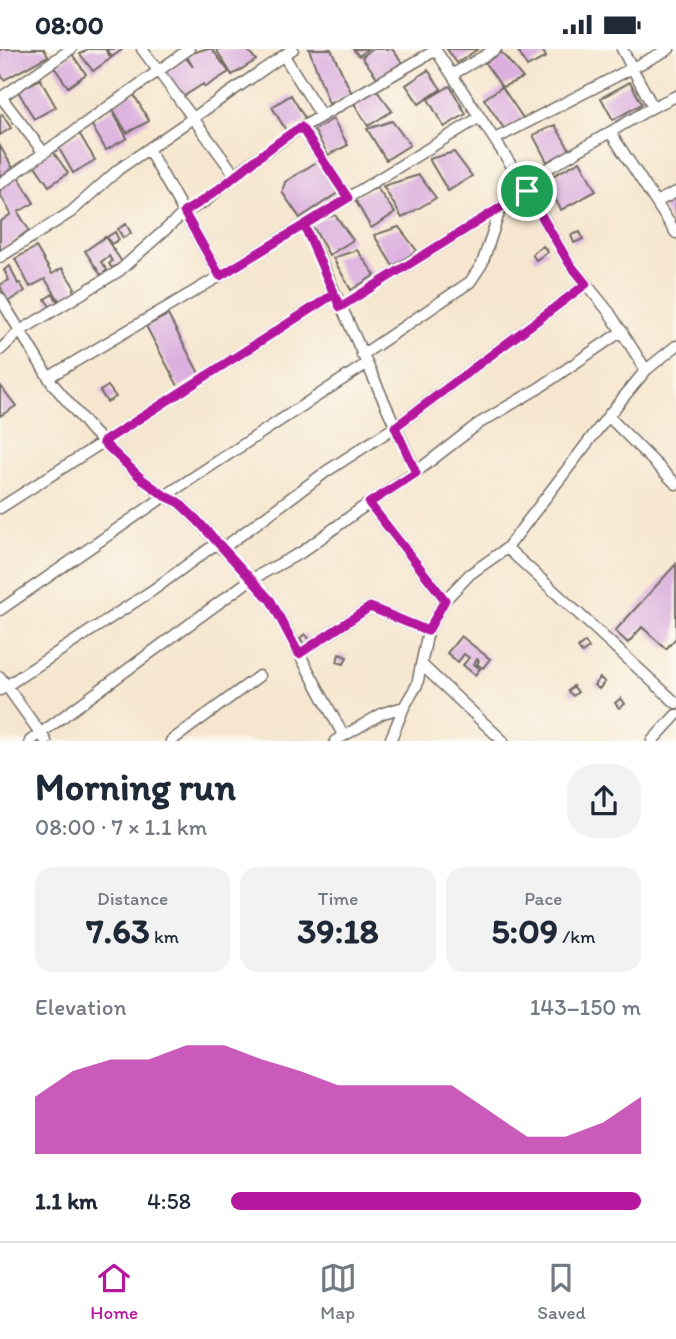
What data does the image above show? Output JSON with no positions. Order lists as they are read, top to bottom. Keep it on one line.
{"page":{"status":"08:00","heading":["Morning run","08:00 · 7 × 1.1 km"],"stats":[["Distance","7.63 km"],["Time","39:18"],["Pace","5:09 /km"]],"chart":["Elevation","143–150 m"],"list":[{"name":"1.1 km","note":"4:58"}],"tabs":["Home","Map","Saved"]}}
